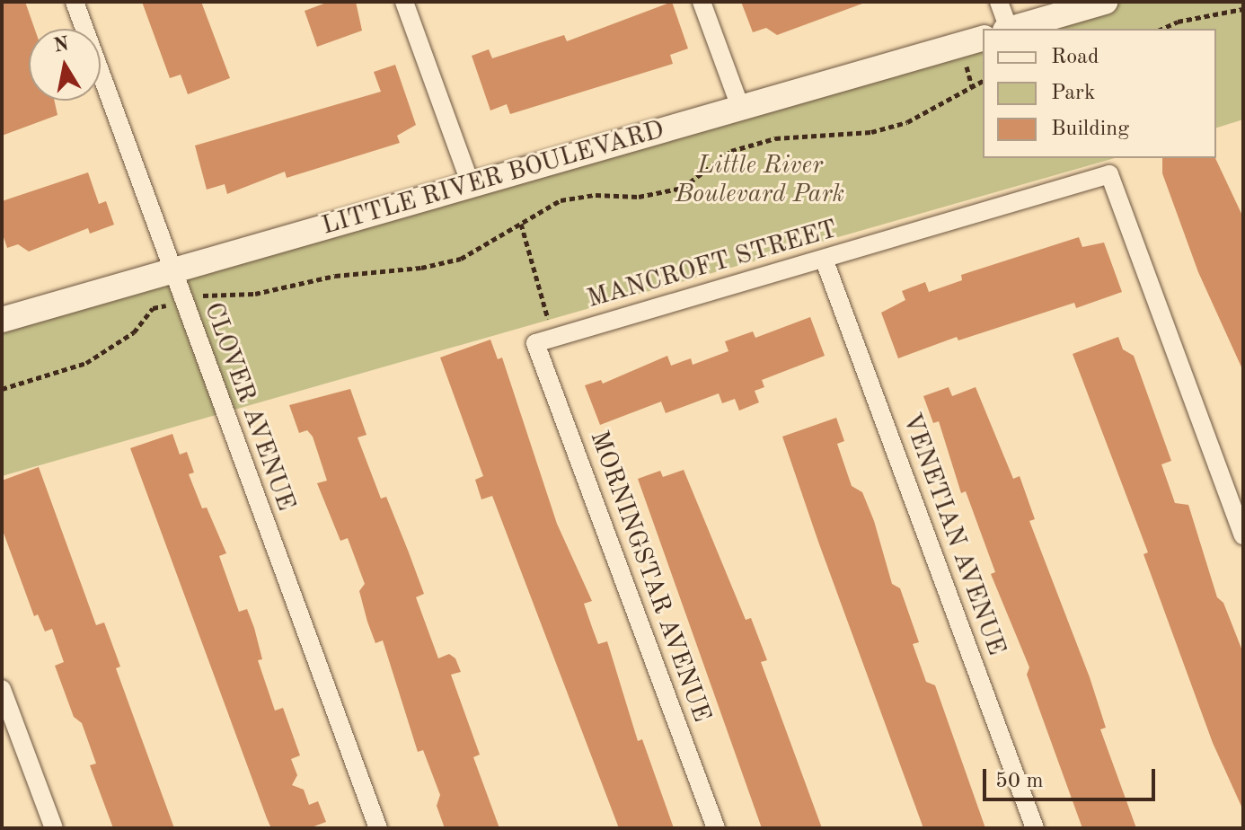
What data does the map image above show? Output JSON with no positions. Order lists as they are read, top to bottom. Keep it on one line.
{"streets":{"street":["LITTLE RIVER BOULEVARD","MANCROFT STREET","CLOVER AVENUE","VENETIAN AVENUE","MORNINGSTAR AVENUE"]},"crossings":[["LITTLE RIVER BOULEVARD","CLOVER AVENUE"],["MANCROFT STREET","VENETIAN AVENUE"],["MANCROFT STREET","MORNINGSTAR AVENUE"]],"parks":["Little River Boulevard Park"],"legend":["Road","Park","Building"],"scale_bar":"50 m","north":"top"}
